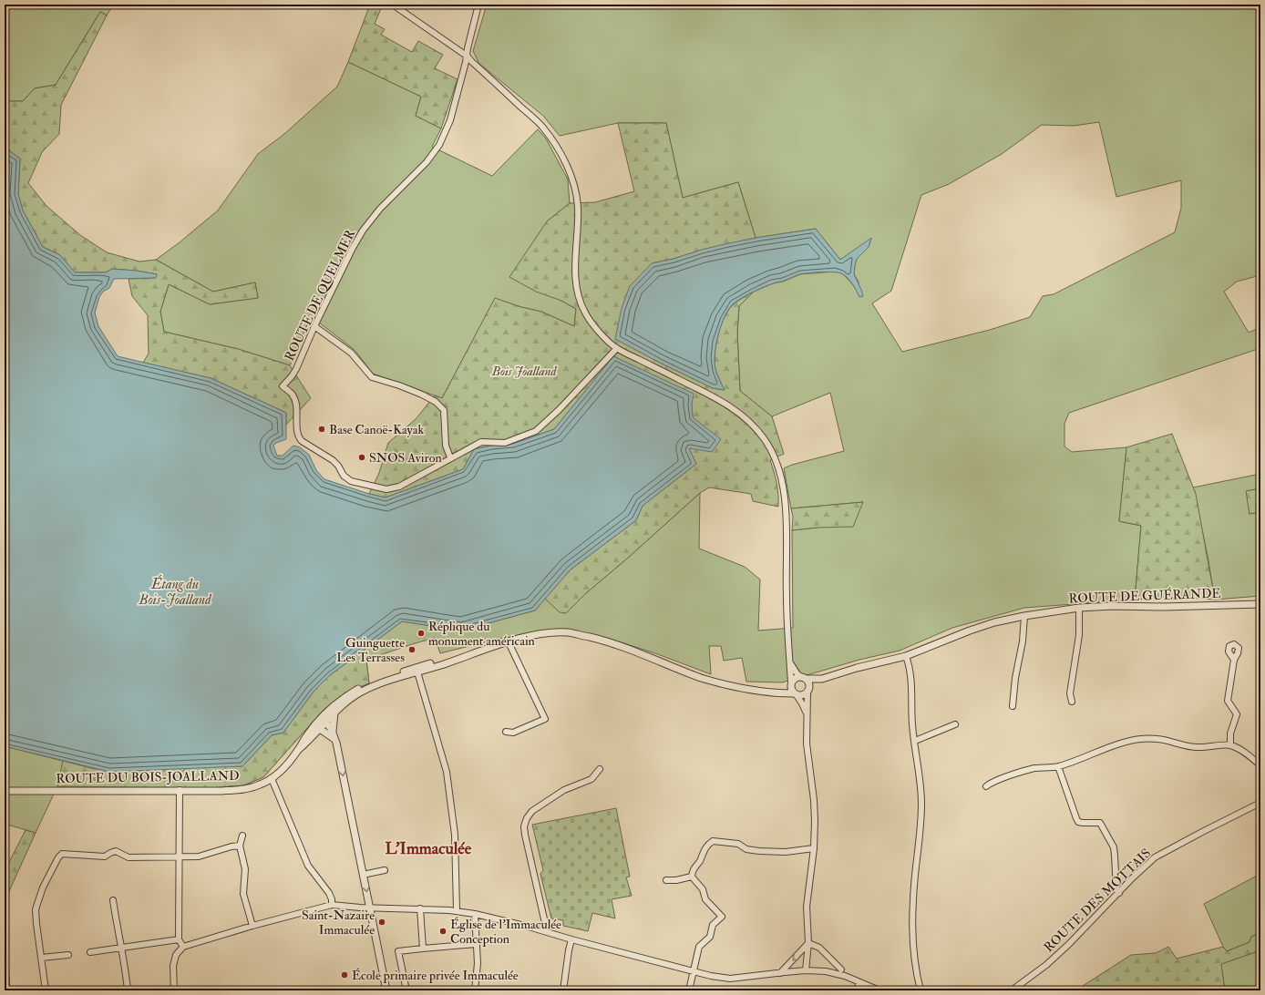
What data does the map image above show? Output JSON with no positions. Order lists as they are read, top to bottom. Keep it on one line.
{"streets":{"street":["ROUTE DE QUELMER","ROUTE DE GUÉRANDE","ROUTE DU BOIS-JOALLAND","ROUTE DES MOTTAIS"]},"crossings":[["ROUTE DE GUÉRANDE","ROUTE DU BOIS-JOALLAND"]],"districts":["L'Immaculée"],"water":["Étang du Bois-Joalland"],"parks":["Bois Joalland"],"places":["Base Canoë-Kayak","SNOS Aviron","Réplique du monument américain","Guinguette Les Terrasses","Saint-Nazaire Immaculée","Église de l'Immaculée Conception","École primaire privée Immaculée"]}
